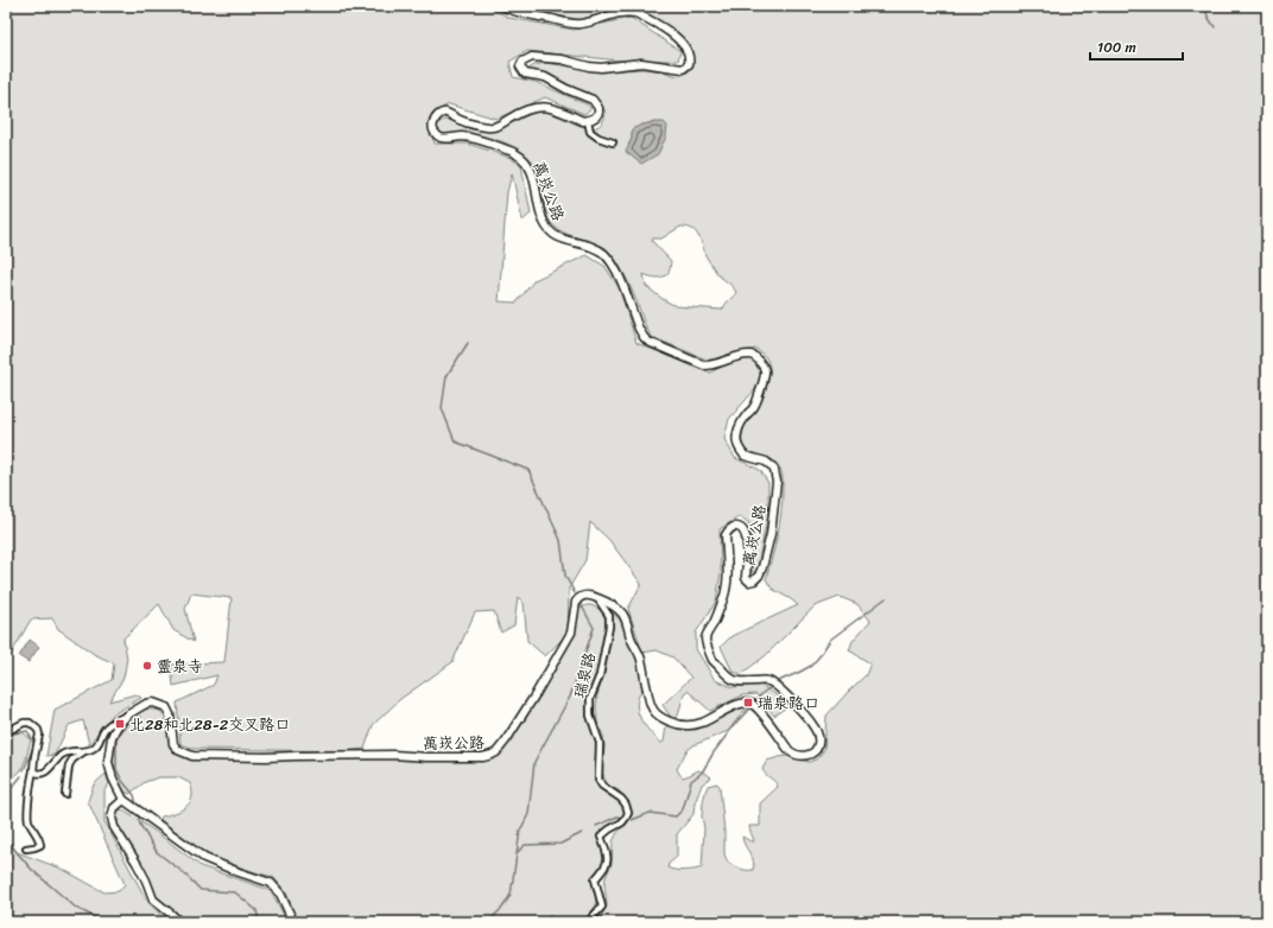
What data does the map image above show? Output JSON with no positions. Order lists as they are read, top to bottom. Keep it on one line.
{"streets":{"street":["萬崁公路","瑞泉路"]},"crossings":[["萬崁公路","瑞泉路"]],"places":{"other":["靈泉寺"],"transit":["瑞泉路口","北28和北28-2交叉路口"]},"scale_bar":"100 m"}
